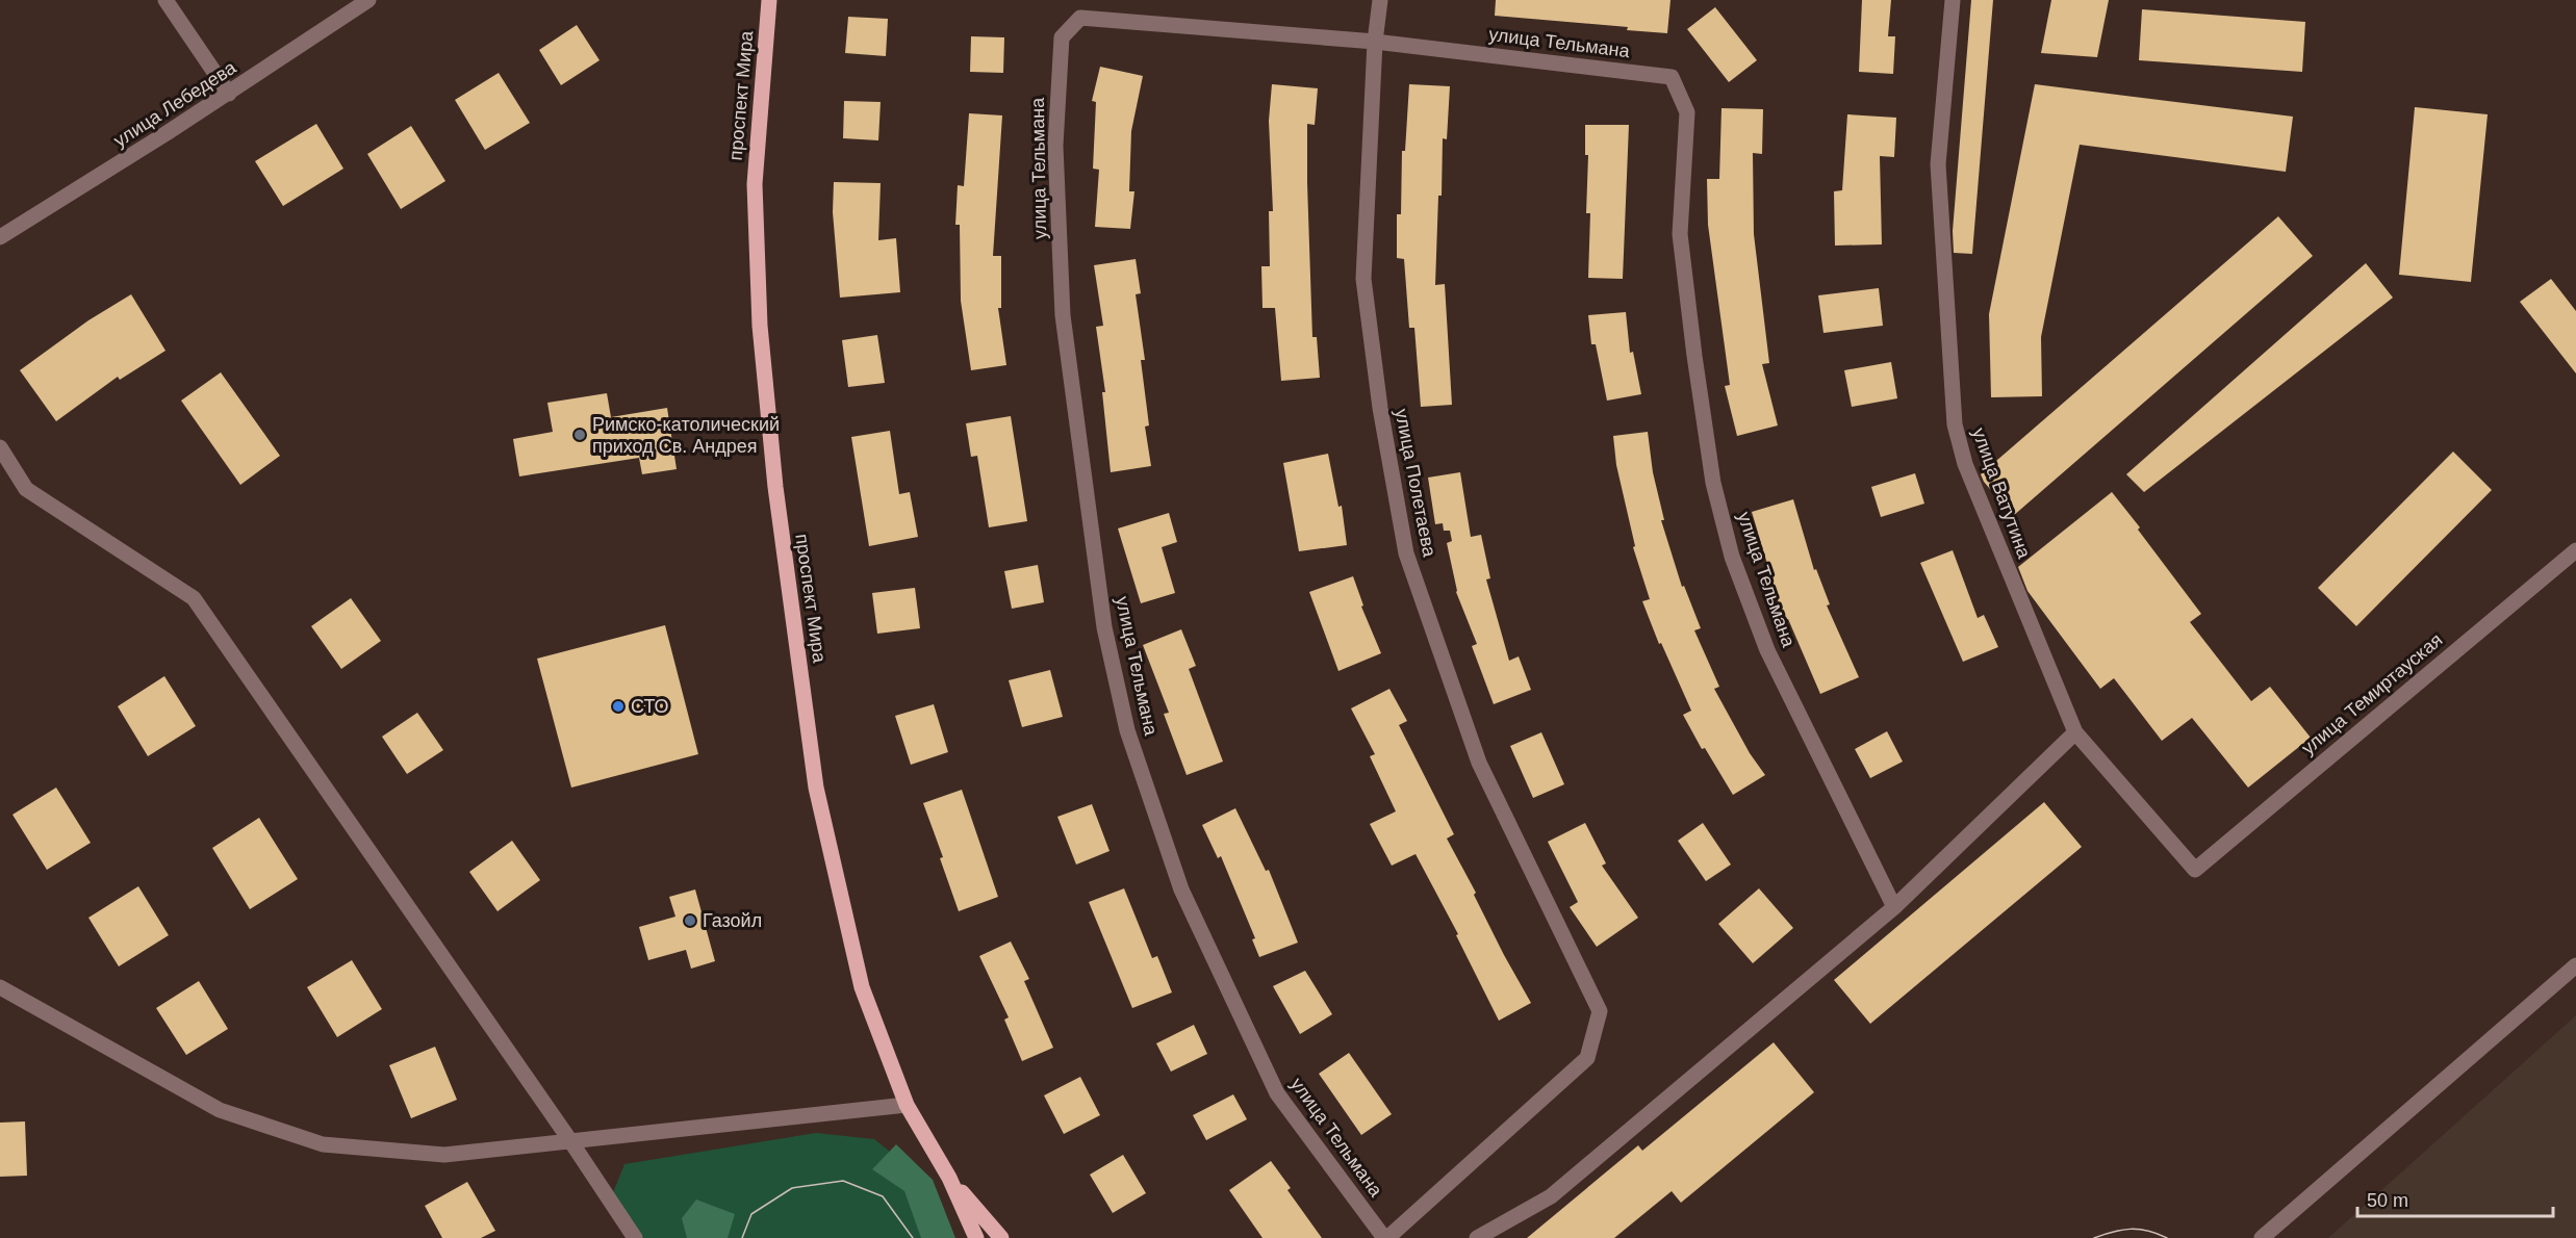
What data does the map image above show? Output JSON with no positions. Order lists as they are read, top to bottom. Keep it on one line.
{"streets":{"main road":["проспект Мира"],"street":["улица Тельмана","улица Лебедева","улица Полетаева","улица Ватутина","улица Темиртауская"]},"crossings":[["улица Тельмана","улица Полетаева"],["улица Ватутина","улица Темиртауская"]],"places":["Римско-католический приход Св. Андрея","СТО","Газойл"],"scale_bar":"50 m"}
